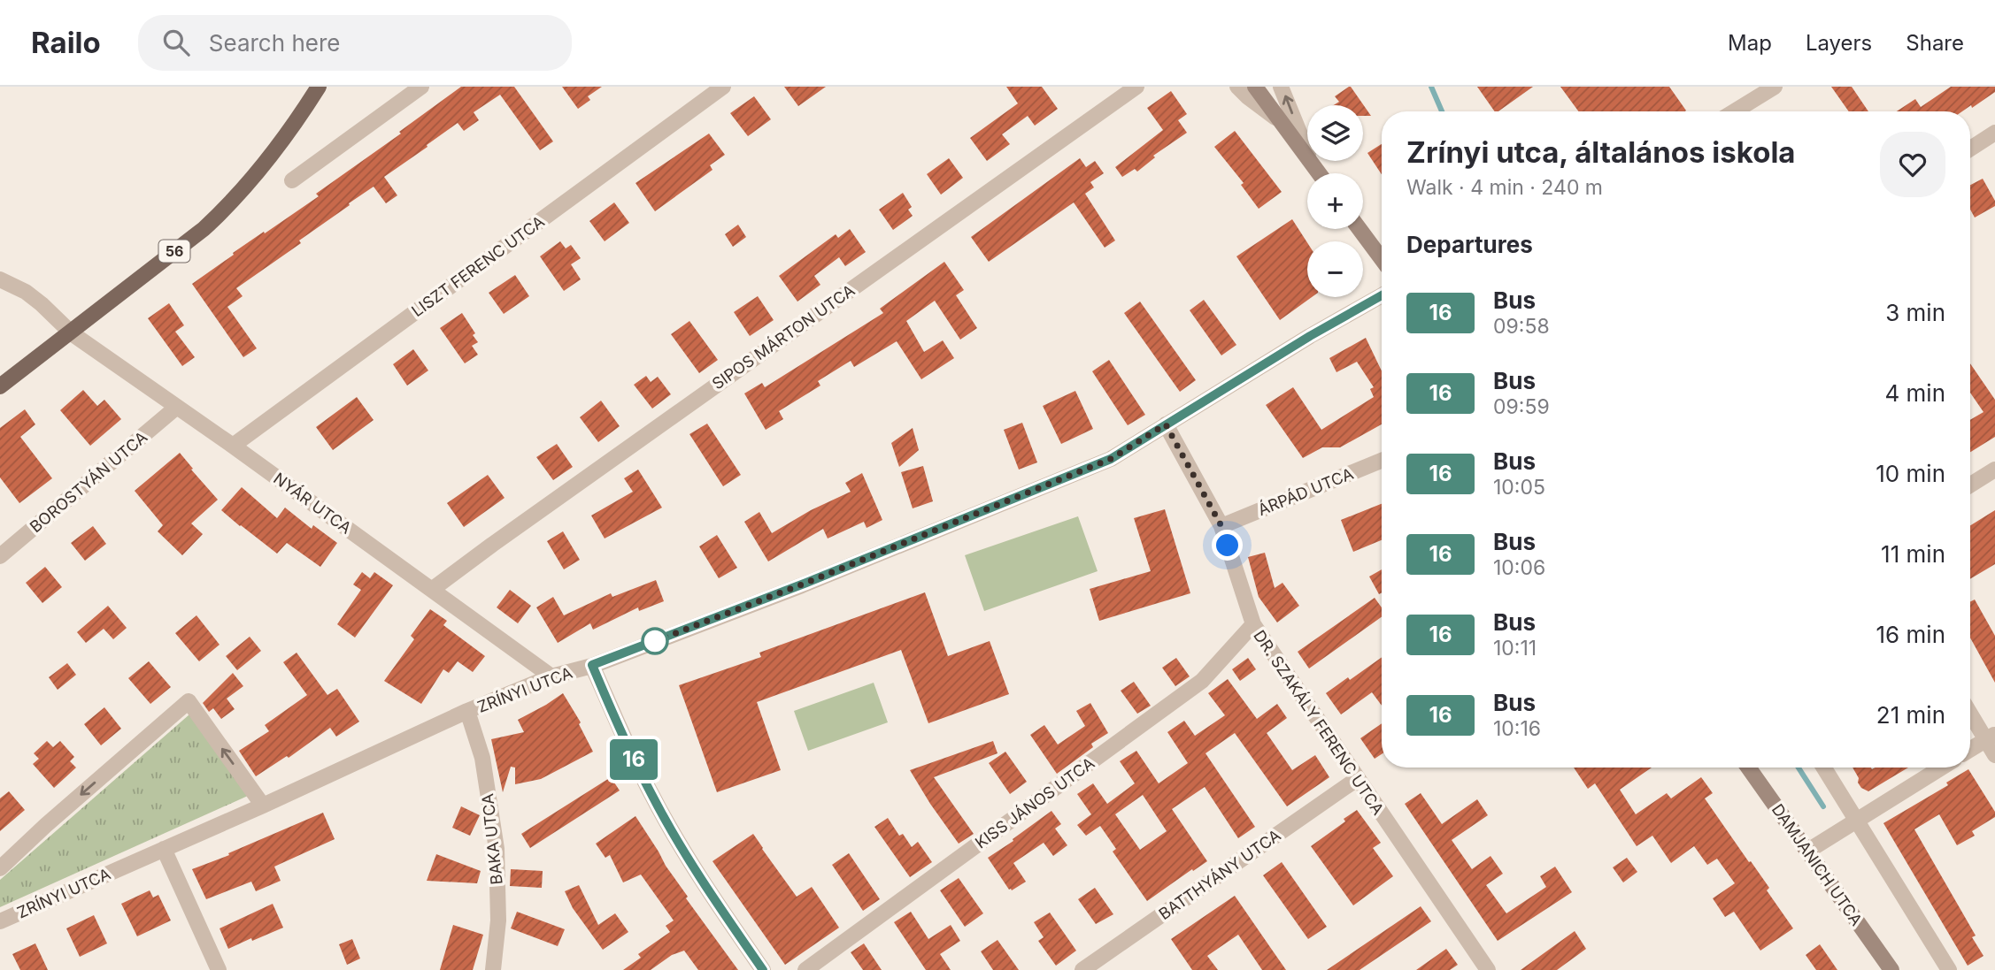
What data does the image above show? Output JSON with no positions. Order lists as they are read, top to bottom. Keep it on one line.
{"streets":{"main road":["56"],"street":["LISZT FERENC UTCA","SIPOS MÁRTON UTCA","BOROSTYÁN UTCA","ÁRPÁD UTCA","NYÁR UTCA","ZRÍNYI UTCA","DR. SZAKÁLY FERENC UTCA","KISS JÁNOS UTCA","BAKA UTCA","DAMJANICH UTCA","BATTHYÁNY UTCA"]},"crossings":[["56","NYÁR UTCA"],["LISZT FERENC UTCA","NYÁR UTCA"],["SIPOS MÁRTON UTCA","NYÁR UTCA"],["BOROSTYÁN UTCA","NYÁR UTCA"],["ÁRPÁD UTCA","DR. SZAKÁLY FERENC UTCA"],["NYÁR UTCA","ZRÍNYI UTCA"],["ZRÍNYI UTCA","DR. SZAKÁLY FERENC UTCA"],["ZRÍNYI UTCA","BAKA UTCA"],["DR. SZAKÁLY FERENC UTCA","KISS JÁNOS UTCA"],["DR. SZAKÁLY FERENC UTCA","BATTHYÁNY UTCA"]],"lines":["bus line 16"],"page":{"header":"Railo","search":"Search here","nav":["Map","Layers","Share"],"on_map":"16","map_buttons":["+","−"],"heading":[["Zrínyi utca, általános iskola","Walk · 4 min · 240 m"],"Departures"],"list":[{"mark":"16","name":"Bus","note":"09:58","value":"3 min"},{"mark":"16","name":"Bus","note":"09:59","value":"4 min"},{"mark":"16","name":"Bus","note":"10:05","value":"10 min"},{"mark":"16","name":"Bus","note":"10:06","value":"11 min"},{"mark":"16","name":"Bus","note":"10:11","value":"16 min"},{"mark":"16","name":"Bus","note":"10:16","value":"21 min"}]}}
